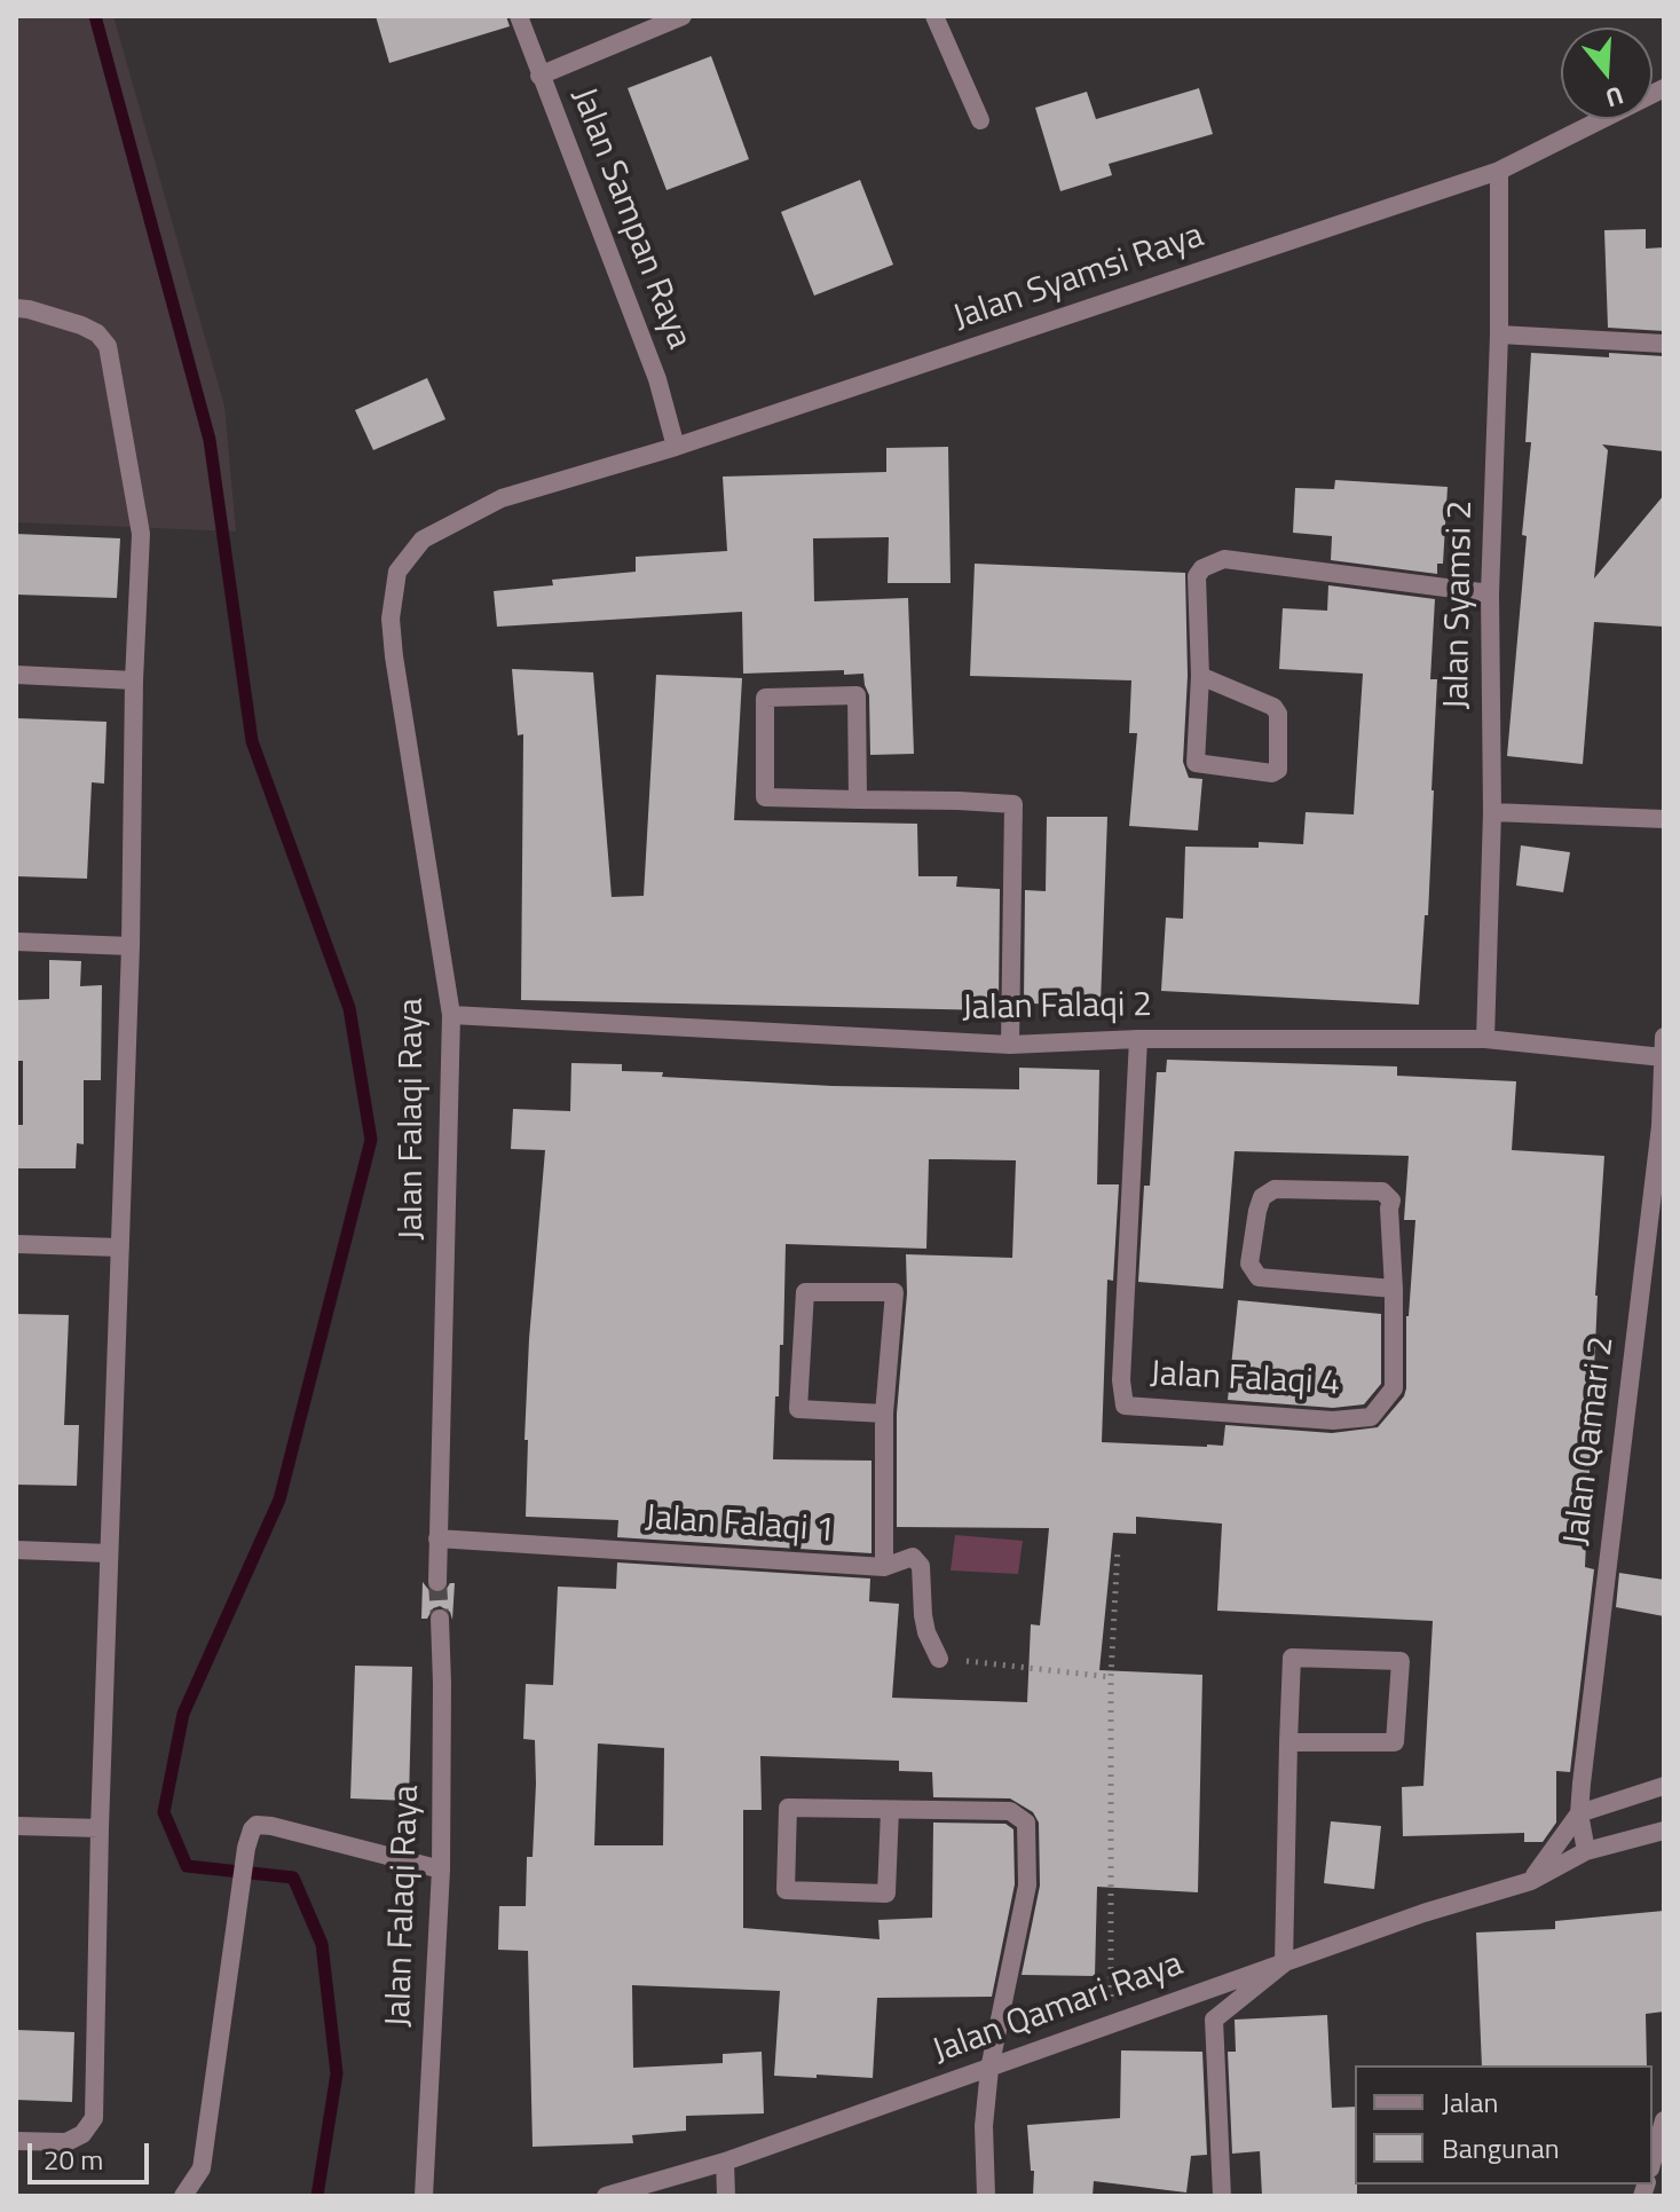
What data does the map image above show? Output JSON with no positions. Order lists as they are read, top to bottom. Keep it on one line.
{"streets":{"street":["Jalan Sampan Raya","Jalan Syamsi Raya","Jalan Syamsi 2","Jalan Falaqi 2","Jalan Falaqi Raya","Jalan Falaqi 4","Jalan Qamari 2","Jalan Falaqi 1","Jalan Qamari Raya"]},"crossings":[["Jalan Sampan Raya","Jalan Syamsi Raya"],["Jalan Syamsi Raya","Jalan Syamsi 2"],["Jalan Syamsi Raya","Jalan Falaqi Raya"],["Jalan Syamsi 2","Jalan Falaqi 2"],["Jalan Falaqi 2","Jalan Falaqi Raya"],["Jalan Falaqi 2","Jalan Falaqi 4"],["Jalan Falaqi 2","Jalan Qamari 2"],["Jalan Falaqi Raya","Jalan Falaqi 1"],["Jalan Qamari 2","Jalan Qamari Raya"]],"legend":["Jalan","Bangunan"],"scale_bar":"20 m","north":"bottom"}
